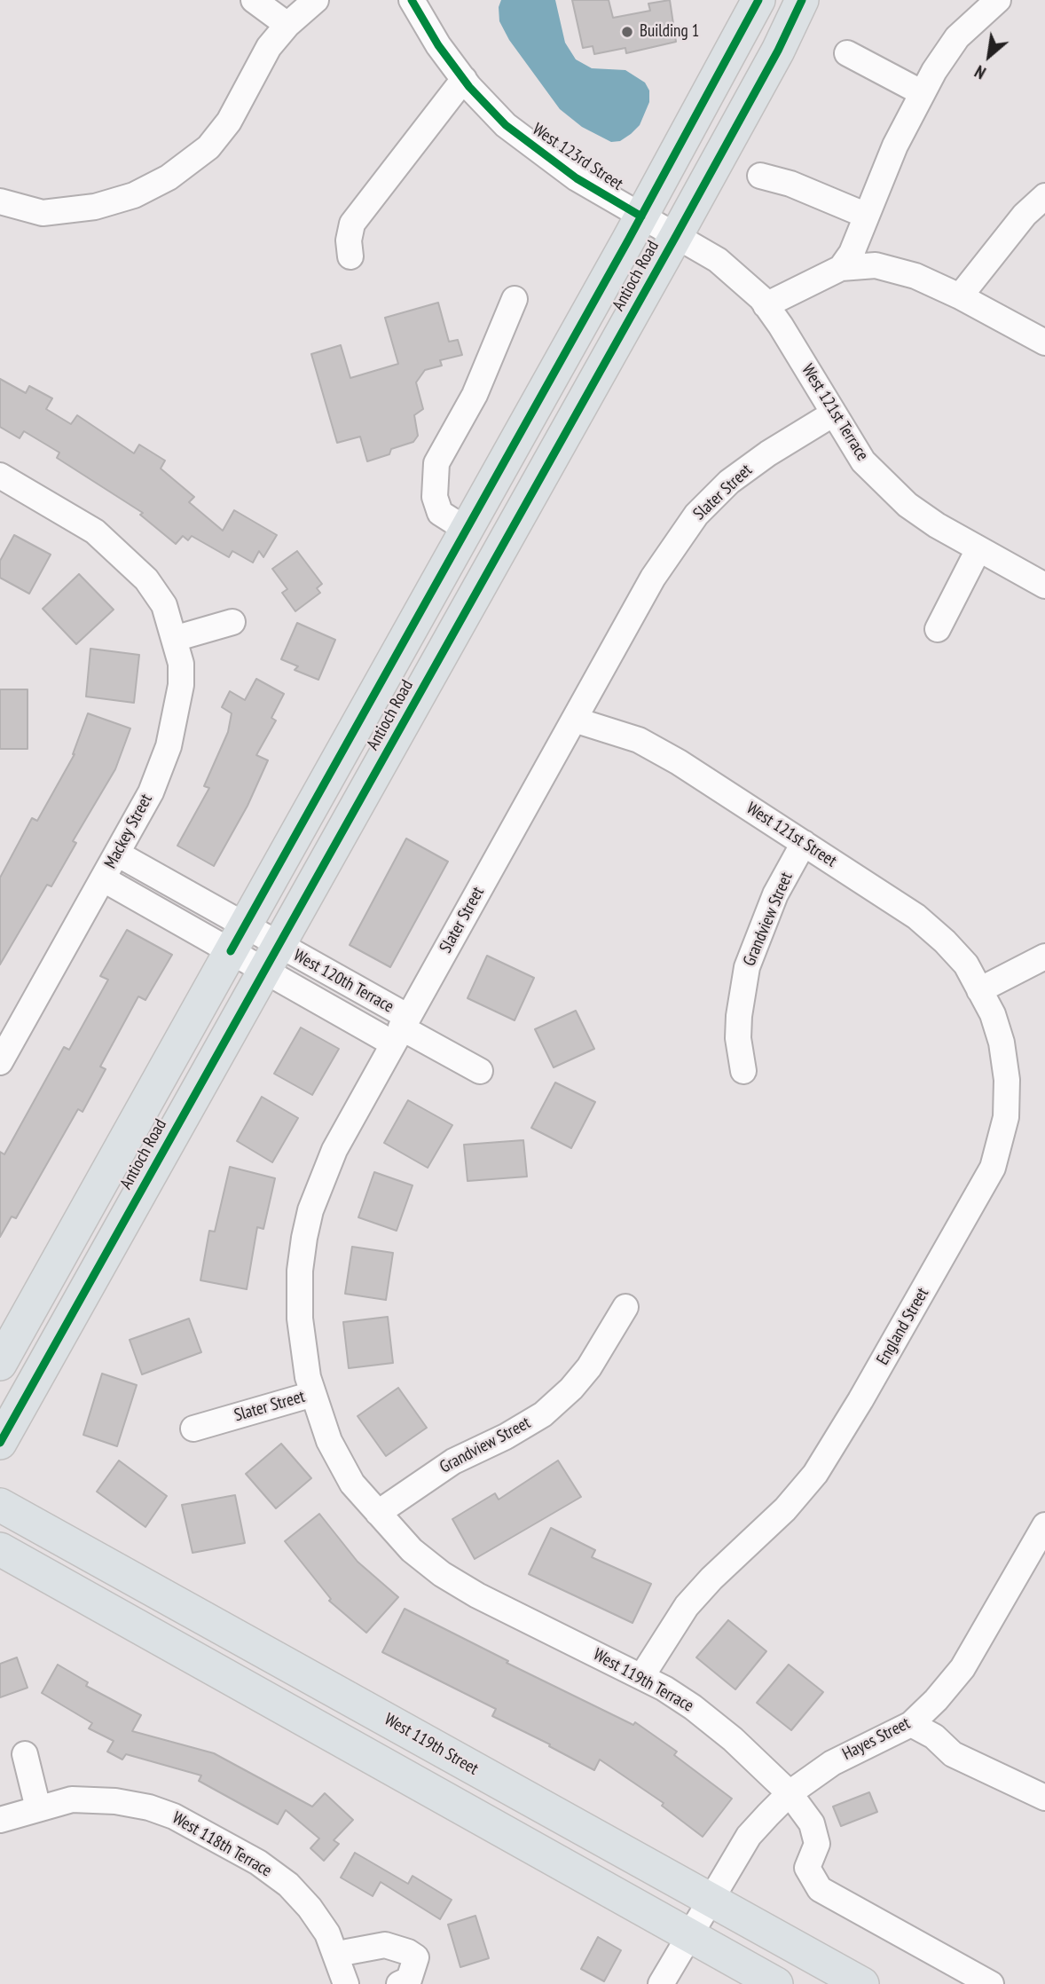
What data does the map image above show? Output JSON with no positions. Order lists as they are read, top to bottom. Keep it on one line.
{"streets":{"main road":["Antioch Road","West 119th Street"],"street":["West 123rd Street","West 121st Terrace","Slater Street","Mackey Street","West 121st Street","Grandview Street","West 120th Terrace","England Street","West 119th Terrace","Hayes Street","West 118th Terrace"]},"crossings":[["West 123rd Street","Antioch Road"],["West 123rd Street","West 121st Terrace"],["Antioch Road","West 121st Terrace"],["Antioch Road","West 120th Terrace"],["West 121st Terrace","Slater Street"],["Slater Street","West 121st Street"],["Slater Street","West 120th Terrace"],["Slater Street","West 119th Terrace"],["Mackey Street","West 120th Terrace"],["West 121st Street","Grandview Street"],["West 121st Street","England Street"],["Grandview Street","West 119th Terrace"],["England Street","West 119th Terrace"],["West 119th Terrace","Hayes Street"],["Hayes Street","West 119th Street"]],"places":["Building 1"],"north":"bottom left"}
